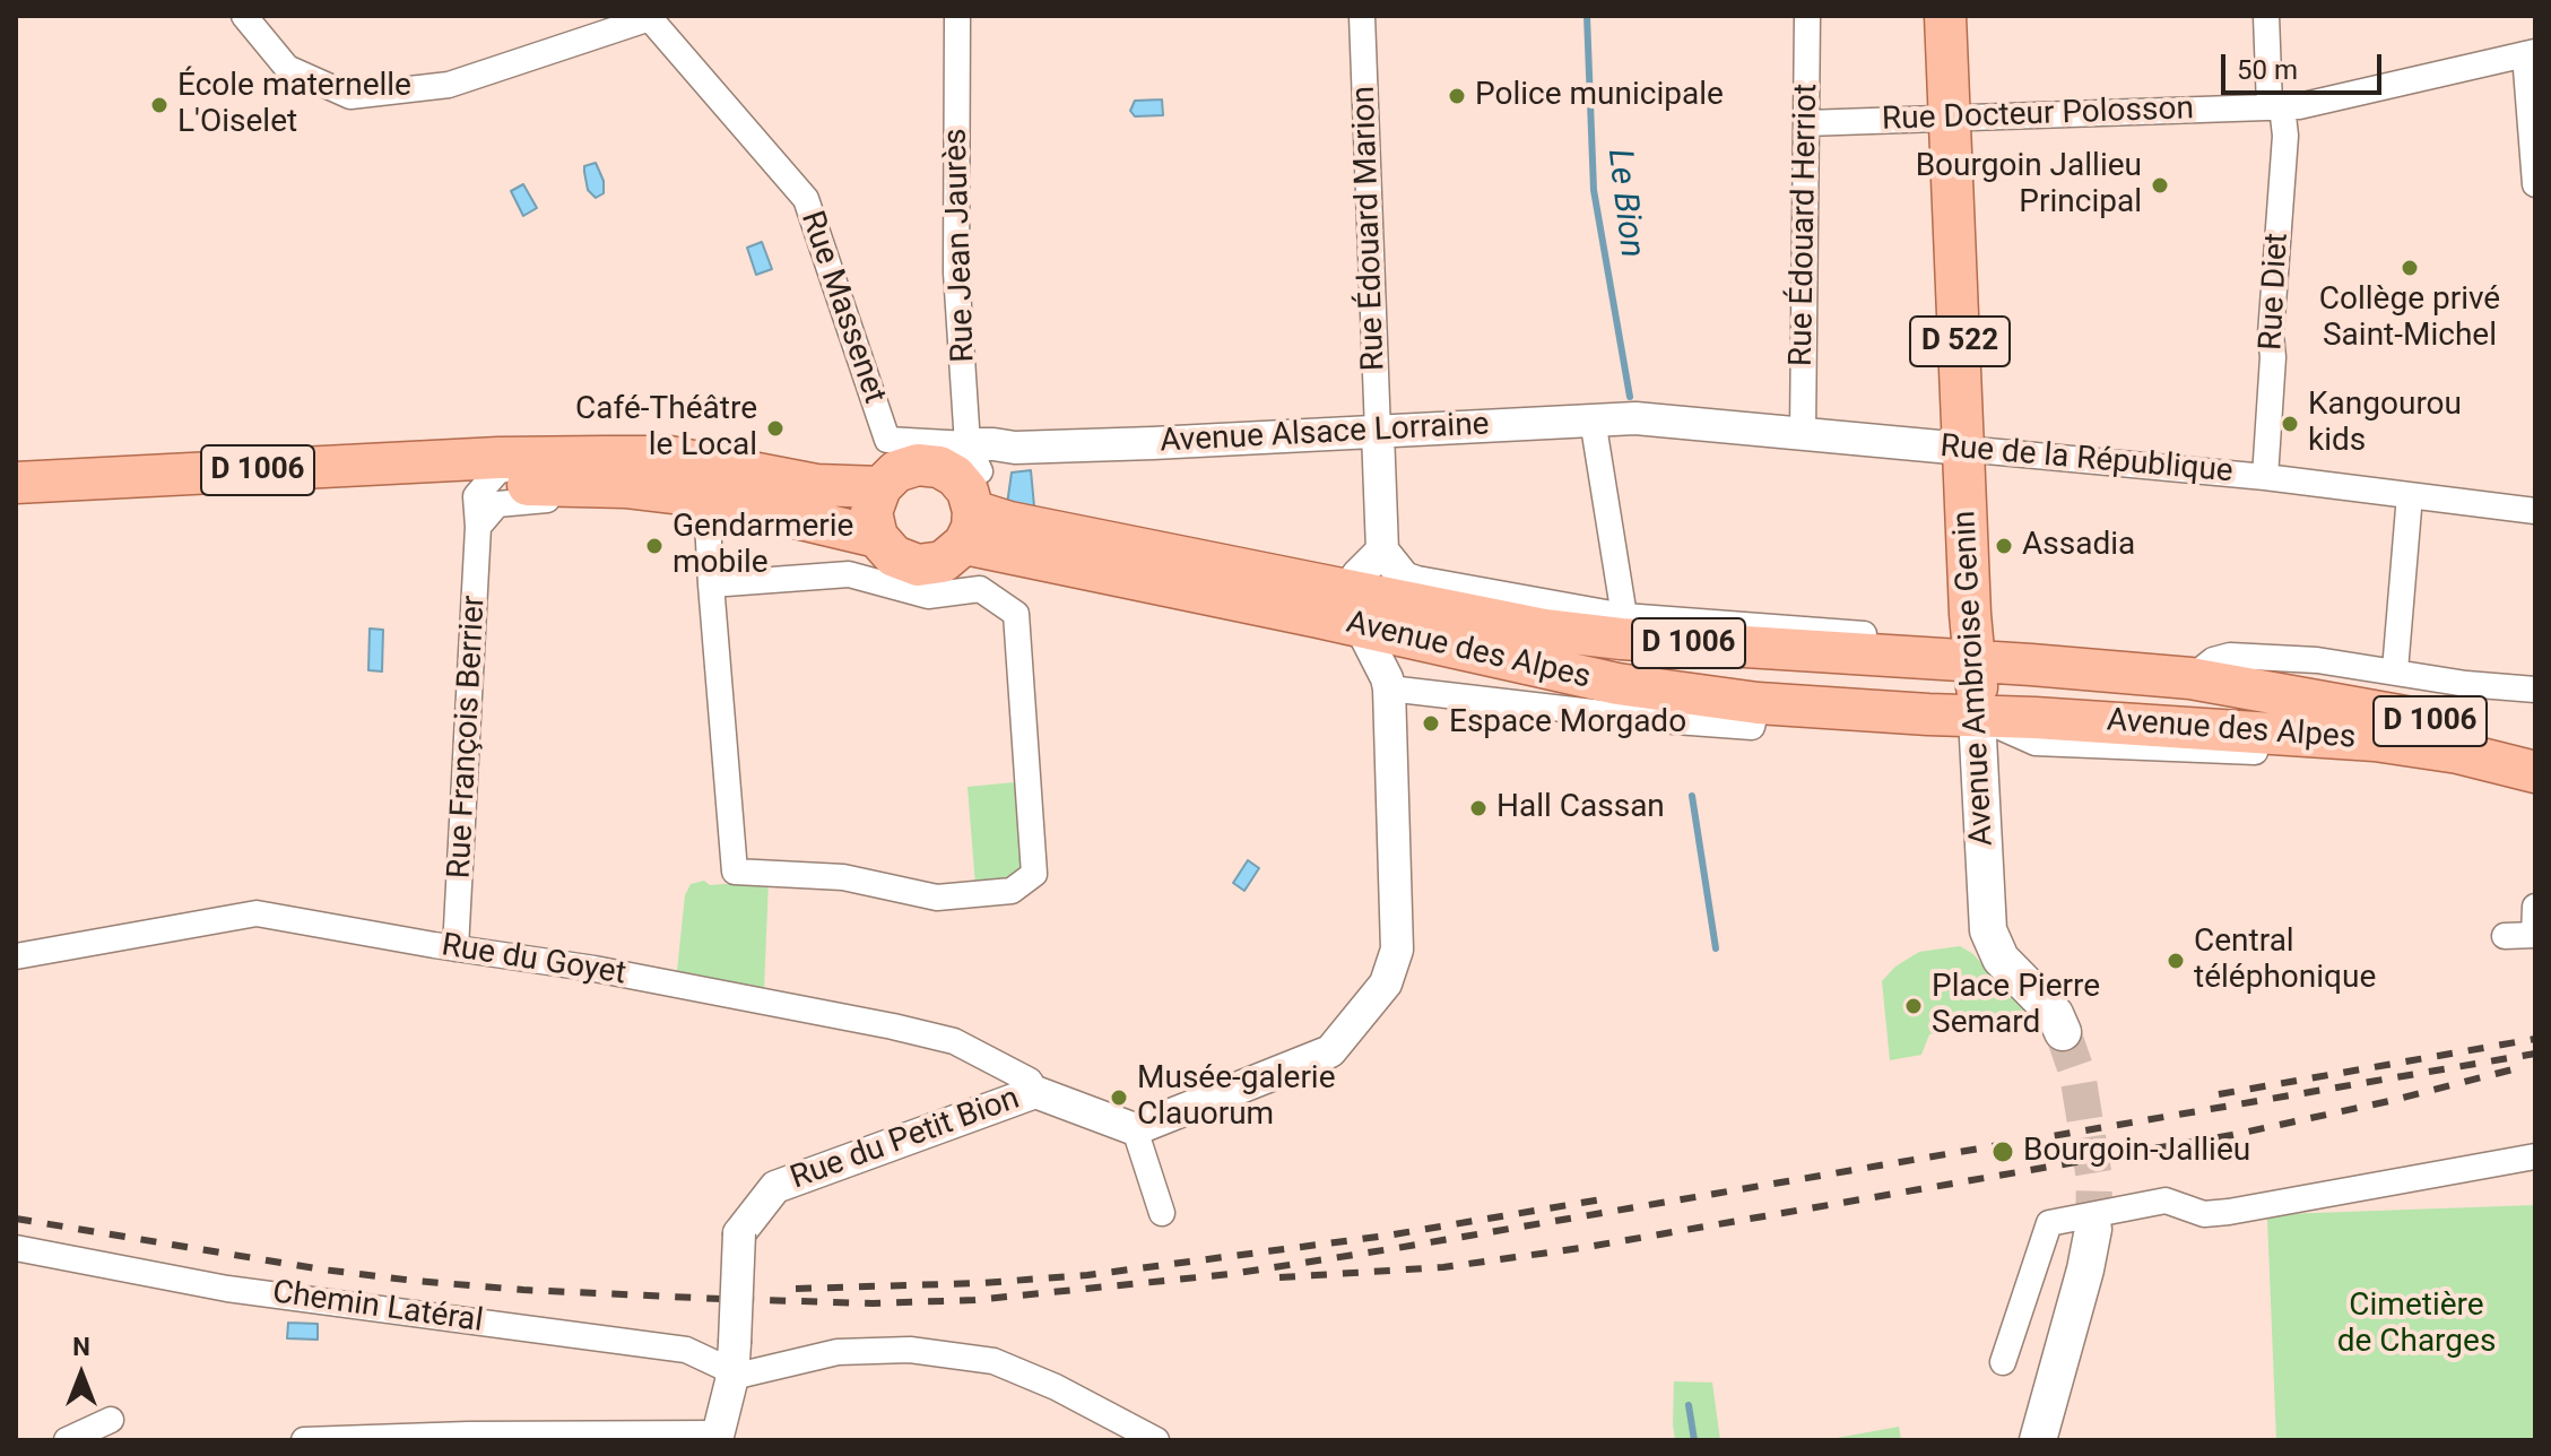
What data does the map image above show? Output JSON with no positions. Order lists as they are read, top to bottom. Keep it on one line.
{"streets":{"main road":["D 522","D 1006","Avenue des Alpes","Avenue Ambroise Genin"],"street":["Rue Docteur Polosson","Rue Édouard Herriot","Rue Édouard Marion","Rue Jean Jaurès","Rue Diet","Rue Massenet","Avenue Alsace Lorraine","Rue de la République","Rue François Berrier","Rue du Goyet","Rue du Petit Bion","Chemin Latéral"]},"crossings":[["Rue Docteur Polosson","Rue Édouard Herriot"],["Rue Docteur Polosson","Rue Diet"],["Rue Docteur Polosson","D 522"],["Rue Édouard Herriot","Rue de la République"],["Rue Édouard Marion","Avenue Alsace Lorraine"],["Rue Édouard Marion","Avenue des Alpes"],["Rue Édouard Marion","Rue du Petit Bion"],["Rue Jean Jaurès","Avenue Alsace Lorraine"],["Rue Jean Jaurès","D 1006"],["Rue Jean Jaurès","Avenue des Alpes"],["Rue Diet","Rue de la République"],["Rue Massenet","Avenue Alsace Lorraine"],["D 522","Rue de la République"],["D 522","Avenue Ambroise Genin"],["Avenue Alsace Lorraine","Rue de la République"],["Avenue Alsace Lorraine","D 1006"],["Avenue Alsace Lorraine","Avenue des Alpes"],["Rue de la République","Avenue Ambroise Genin"],["D 1006","Avenue des Alpes"],["D 1006","Rue François Berrier"],["Avenue des Alpes","Avenue Ambroise Genin"],["Rue François Berrier","Rue du Goyet"],["Rue du Goyet","Rue du Petit Bion"],["Rue du Petit Bion","Chemin Latéral"]],"water":["Le Bion"],"parks":["Cimetière de Charges"],"places":["Police municipale","École maternelle L'Oiselet","Bourgoin Jallieu Principal","Collège privé Saint-Michel","Kangourou kids","Café-Théâtre le Local","Gendarmerie mobile","Assadia","Espace Morgado","Hall Cassan","Central téléphonique","Place Pierre Semard","Musée-galerie Clauorum","Bourgoin-Jallieu"],"scale_bar":"50 m","north":"top"}
